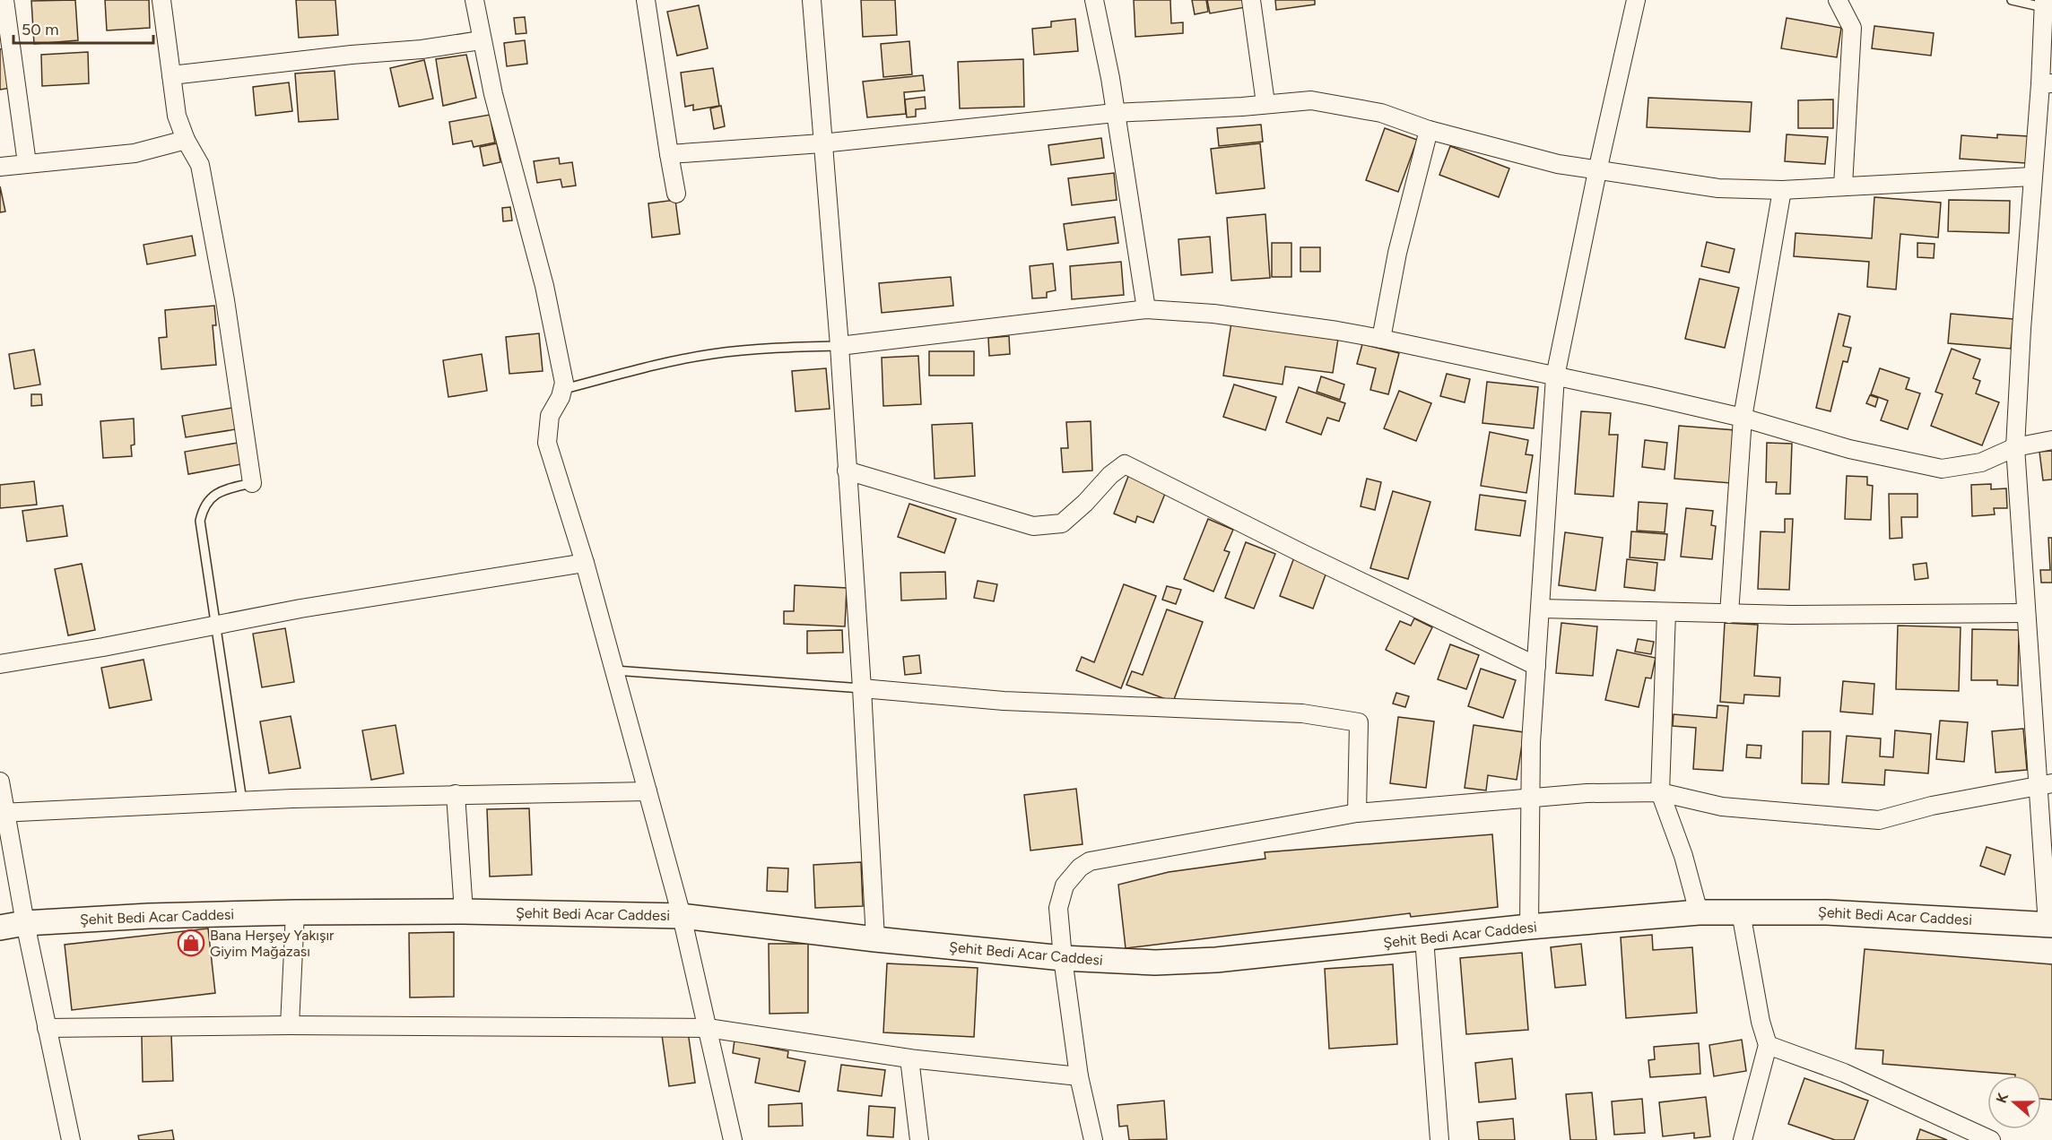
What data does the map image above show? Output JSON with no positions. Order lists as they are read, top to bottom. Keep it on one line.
{"streets":{"street":["Şehit Bedi Acar Caddesi"]},"places":{"shop":["Bana Herşey Yakışır Giyim Mağazası"]},"scale_bar":"50 m","north":"left"}
